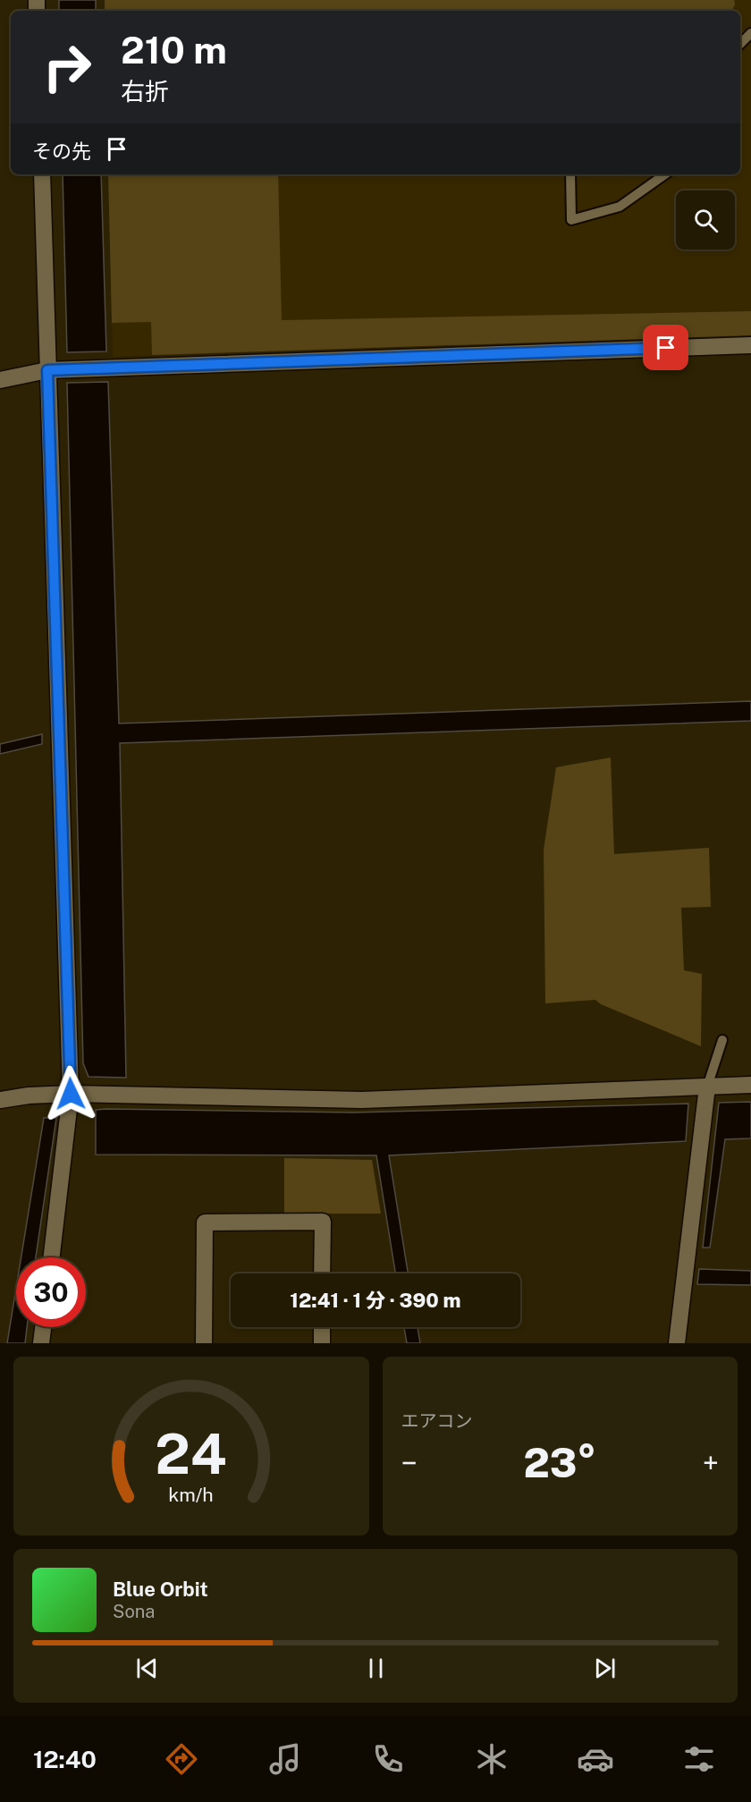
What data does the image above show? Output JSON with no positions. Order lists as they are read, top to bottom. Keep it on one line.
{"page":{"turn":["210 m","右折"],"then":"その先","limit":"30","trip":"12:41 · 1 分 · 390 m","tile":"エアコン","heat":["−","23°","+"],"song":["Blue Orbit","Sona"],"tabs":"12:40","gauge":["24","km/h"]}}
